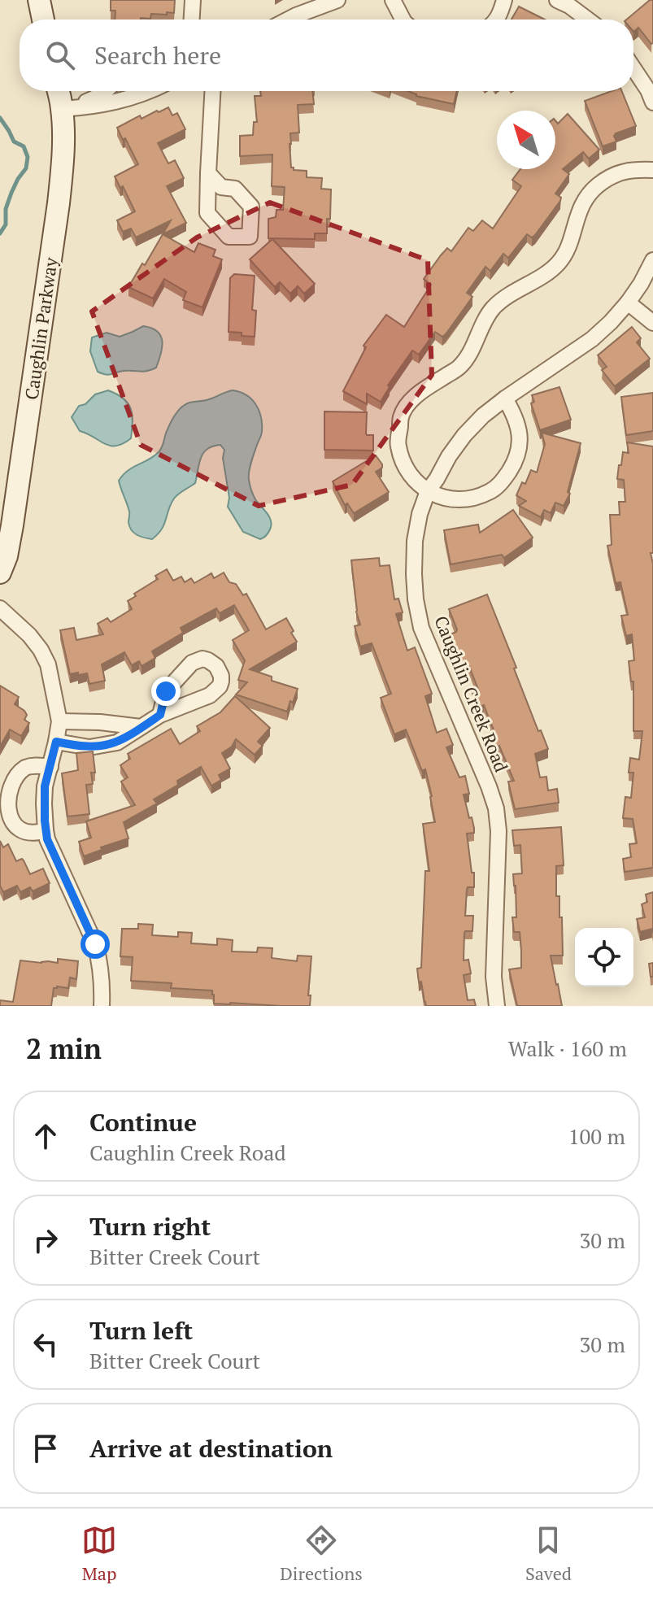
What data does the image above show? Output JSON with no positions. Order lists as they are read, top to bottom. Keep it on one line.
{"streets":{"street":["Caughlin Parkway","Caughlin Creek Road"]},"north":"top left","page":{"search":"Search here","heading":["2 min","Walk · 160 m"],"list":[["Continue","Caughlin Creek Road","100 m"],["Turn right","Bitter Creek Court","30 m"],["Turn left","Bitter Creek Court","30 m"],"Arrive at destination"],"nav":["Map","Directions","Saved"]}}
